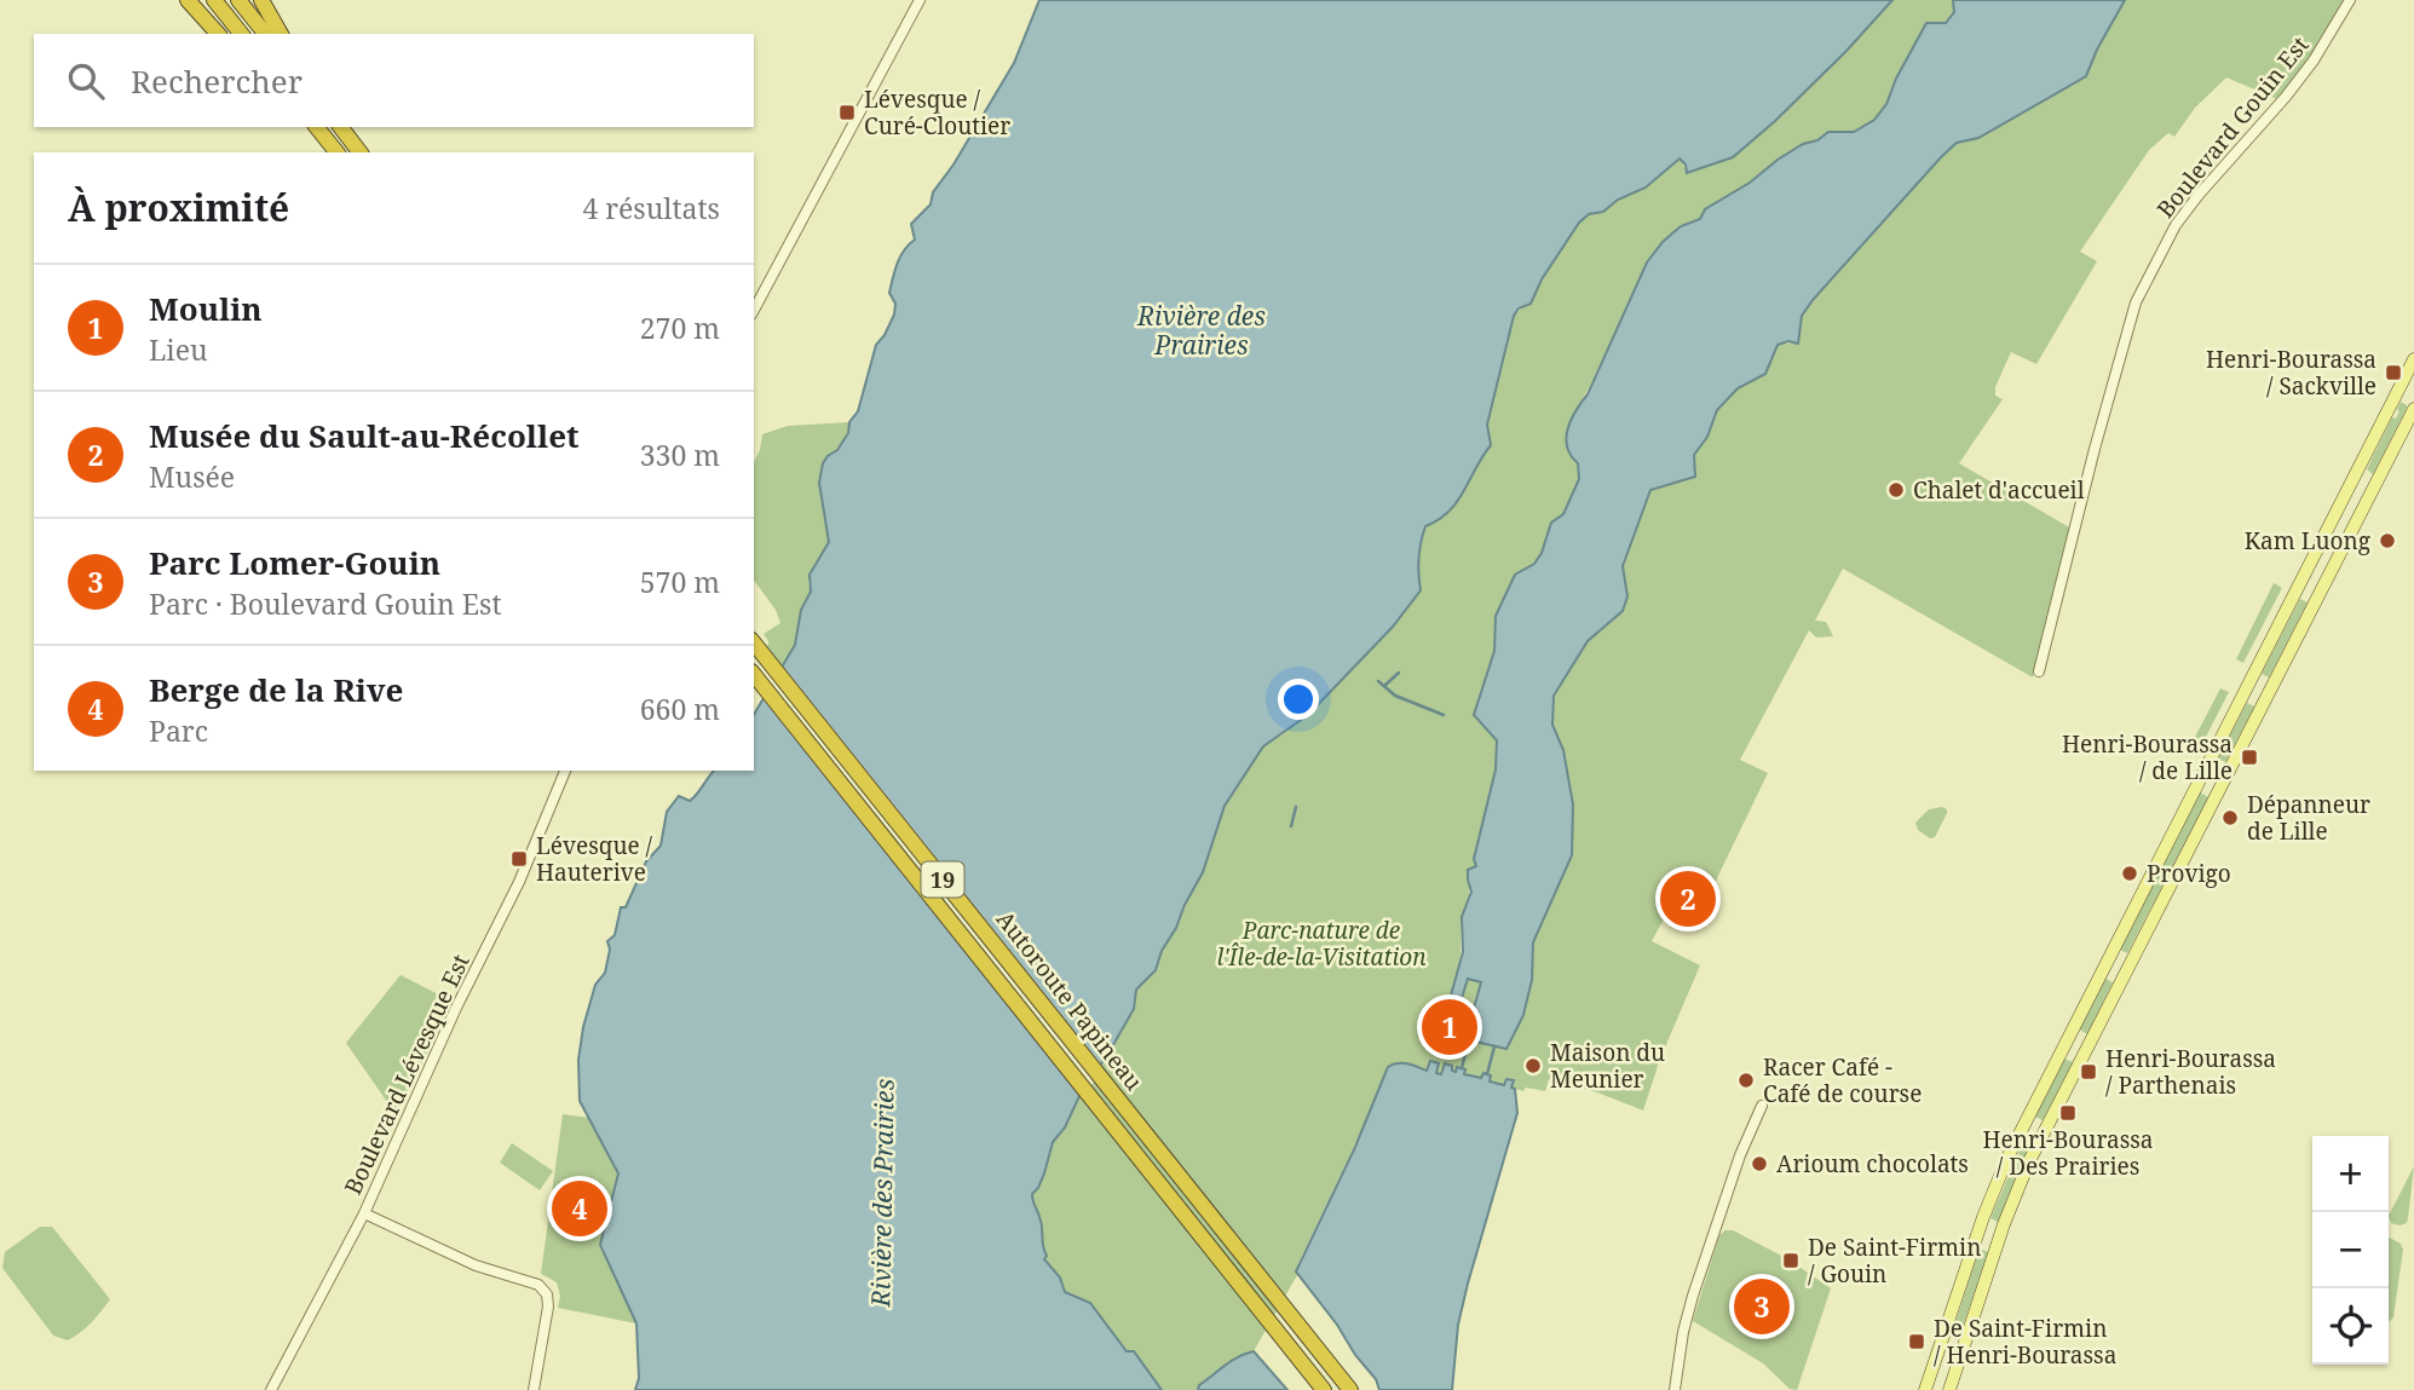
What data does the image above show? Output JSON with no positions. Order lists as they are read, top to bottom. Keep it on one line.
{"streets":{"highway":["19","Autoroute Papineau"],"street":["Boulevard Gouin Est","Boulevard Lévesque Est"]},"water":["Rivière des Prairies"],"parks":["Parc-nature de l'Île-de-la-Visitation"],"places":{"transit":["Lévesque / Curé-Cloutier","Henri-Bourassa / Sackville","Henri-Bourassa / de Lille","Lévesque / Hauterive","Henri-Bourassa / Parthenais","Henri-Bourassa / Des Prairies","De Saint-Firmin / Gouin","De Saint-Firmin / Henri-Bourassa"],"other":["Chalet d'accueil","Kam Luong","Dépanneur de Lille","Provigo","Maison du Meunier","Racer Café - Café de course","Arioum chocolats"]},"page":{"search":"Rechercher","heading":["À proximité","4 résultats"],"list":[{"mark":"1","name":"Moulin","note":"Lieu","value":"270 m"},{"mark":"2","name":"Musée du Sault-au-Récollet","note":"Musée","value":"330 m"},{"mark":"3","name":"Parc Lomer-Gouin","note":"Parc · Boulevard Gouin Est","value":"570 m"},{"mark":"4","name":"Berge de la Rive","note":"Parc","value":"660 m"}],"pins":["2","1","4","3"],"map_buttons":["+","−"]}}
